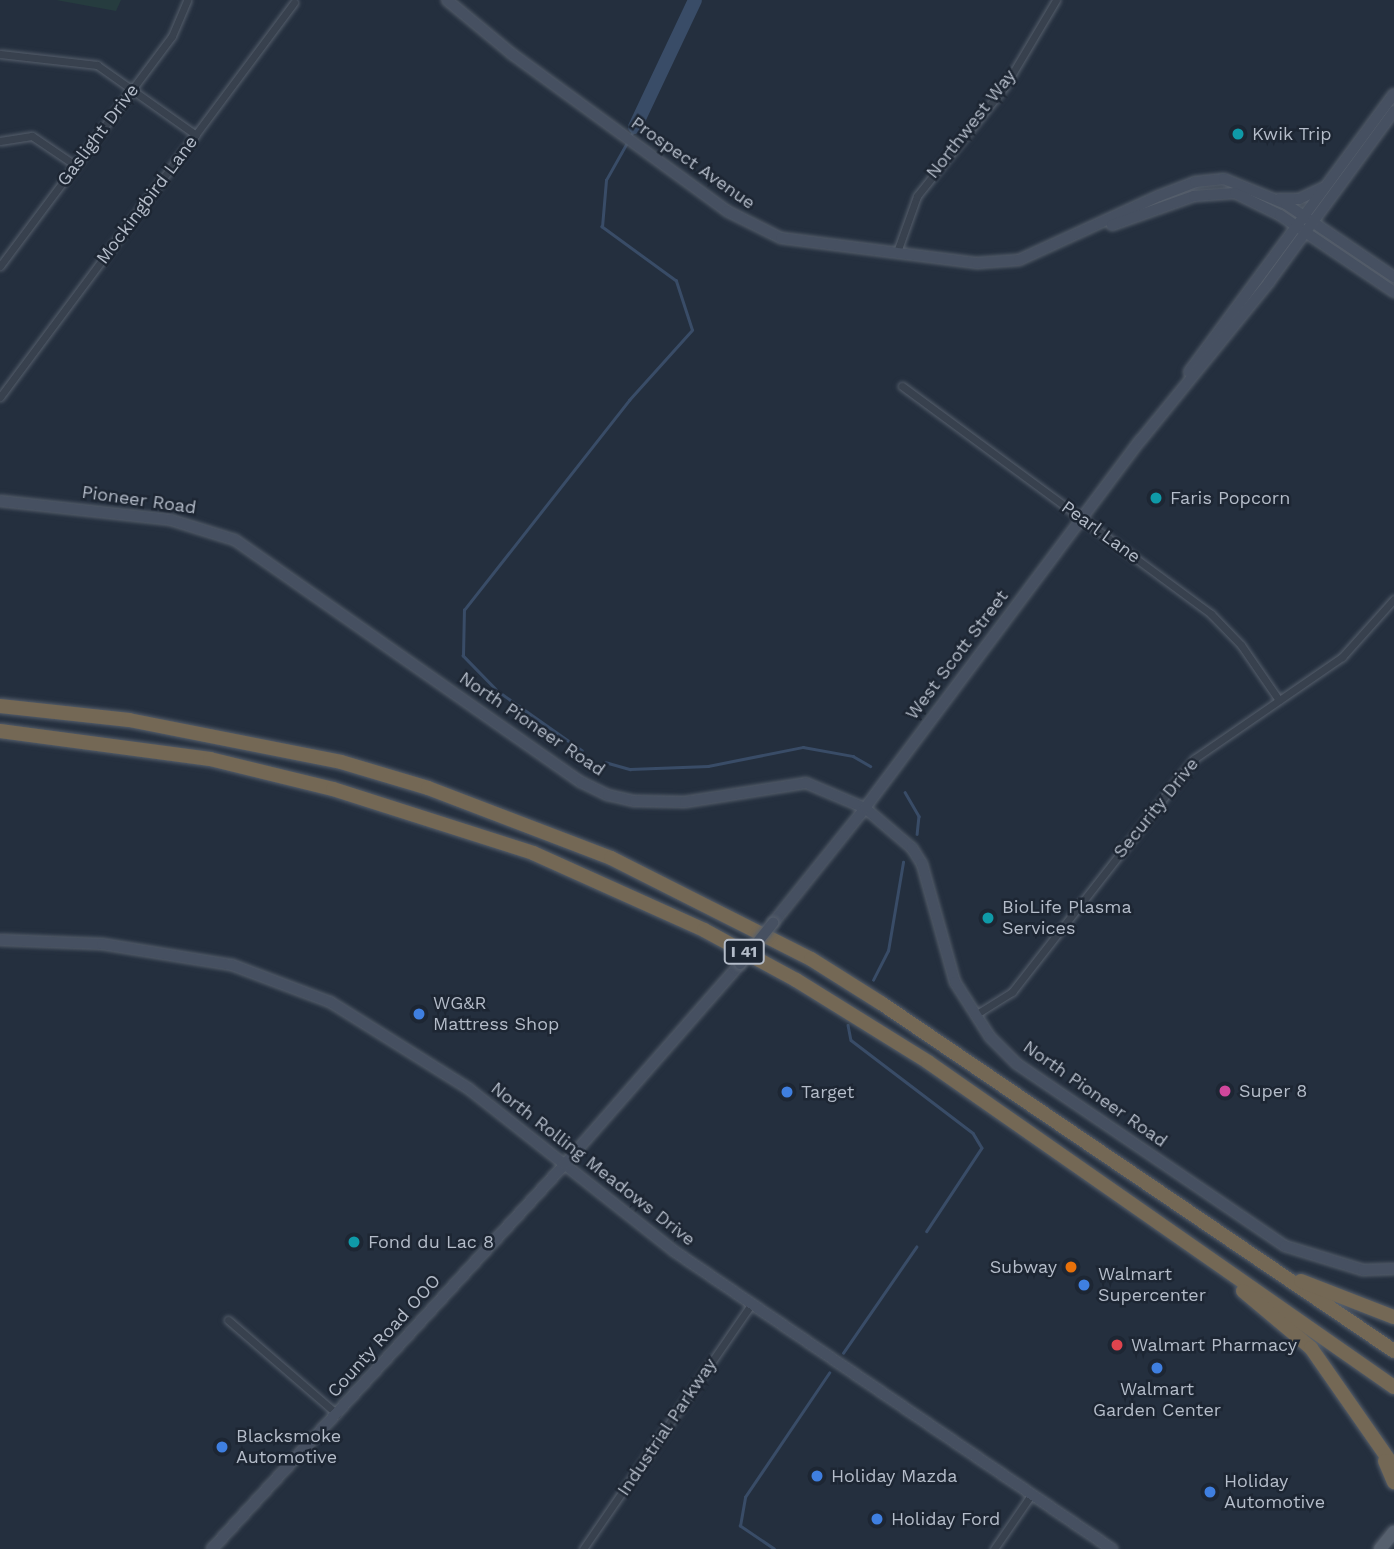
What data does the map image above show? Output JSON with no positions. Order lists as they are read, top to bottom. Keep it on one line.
{"streets":{"highway":["I 41"],"main road":["Prospect Avenue","Pioneer Road","West Scott Street","North Pioneer Road","North Rolling Meadows Drive","County Road OOO"],"street":["Northwest Way","Gaslight Drive","Mockingbird Lane","Pearl Lane","Security Drive","Industrial Parkway"]},"crossings":[["Northwest Way","Prospect Avenue"],["Pioneer Road","North Pioneer Road"],["Pearl Lane","West Scott Street"],["Pearl Lane","Security Drive"],["West Scott Street","North Pioneer Road"],["West Scott Street","County Road OOO"],["North Pioneer Road","Security Drive"],["North Rolling Meadows Drive","County Road OOO"],["North Rolling Meadows Drive","Industrial Parkway"]],"places":["Kwik Trip","Faris Popcorn","BioLife Plasma Services","WG&R Mattress Shop","Super 8","Target","Fond du Lac 8","Subway","Walmart Supercenter","Walmart Pharmacy","Walmart Garden Center","Blacksmoke Automotive","Holiday Mazda","Holiday Automotive","Holiday Ford"]}
